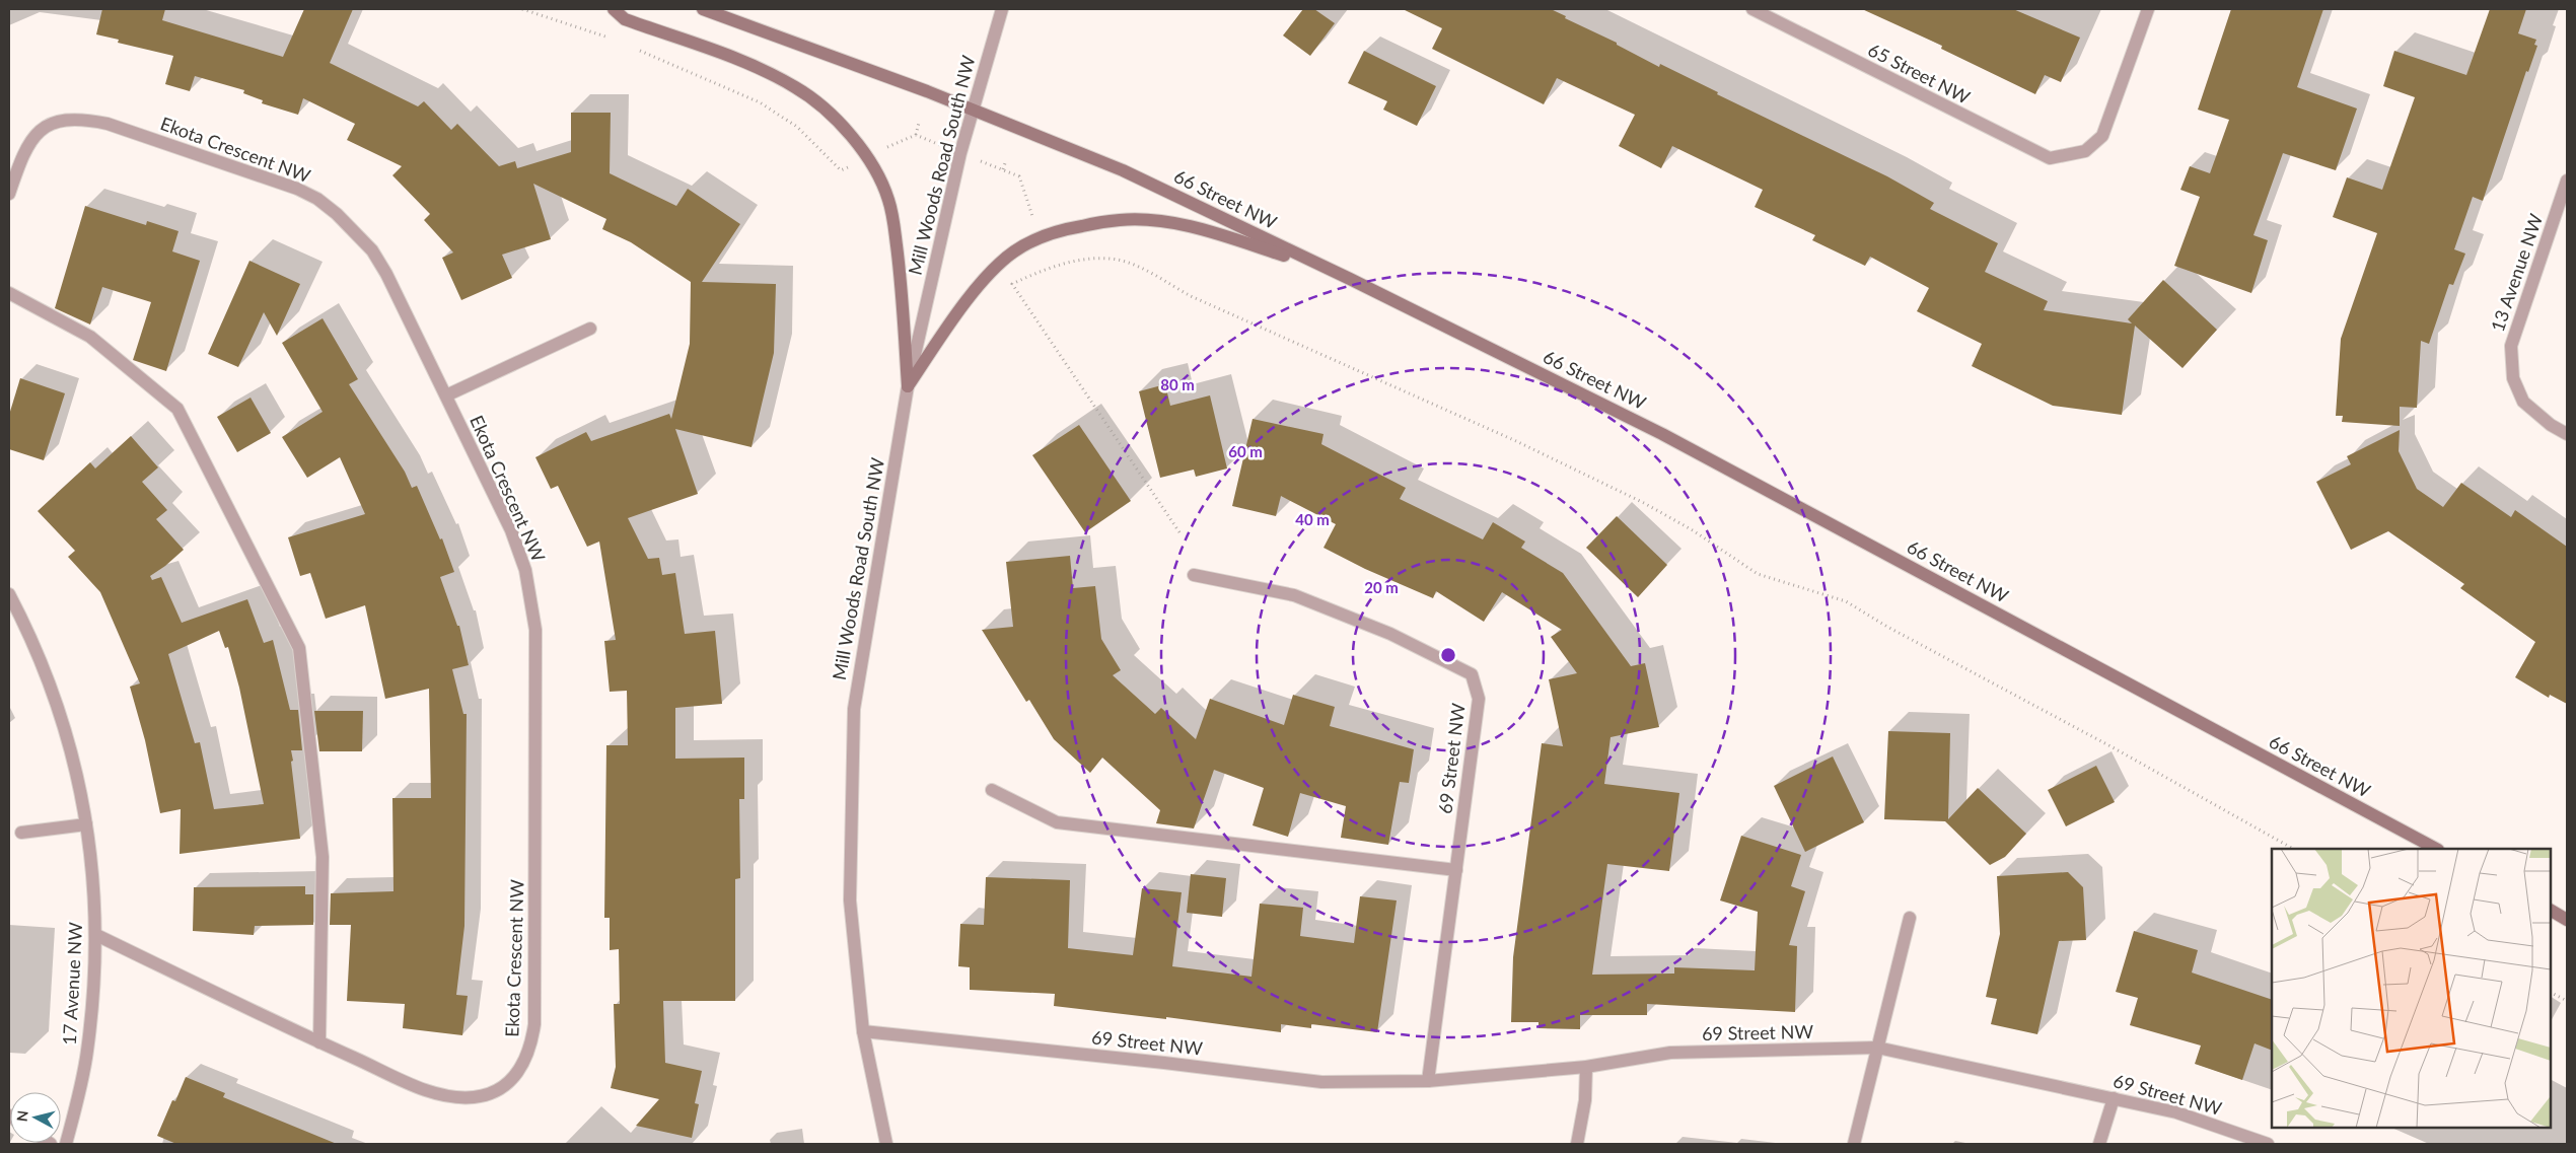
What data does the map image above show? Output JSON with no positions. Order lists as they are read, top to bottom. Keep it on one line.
{"streets":{"main road":["66 Street NW"],"street":["65 Street NW","Ekota Crescent NW","Mill Woods Road South NW","13 Avenue NW","69 Street NW","17 Avenue NW"]},"crossings":[["Ekota Crescent NW","17 Avenue NW"],["Mill Woods Road South NW","66 Street NW"],["Mill Woods Road South NW","69 Street NW"]],"north":"left","rings":["80 m","60 m","40 m","20 m"]}
